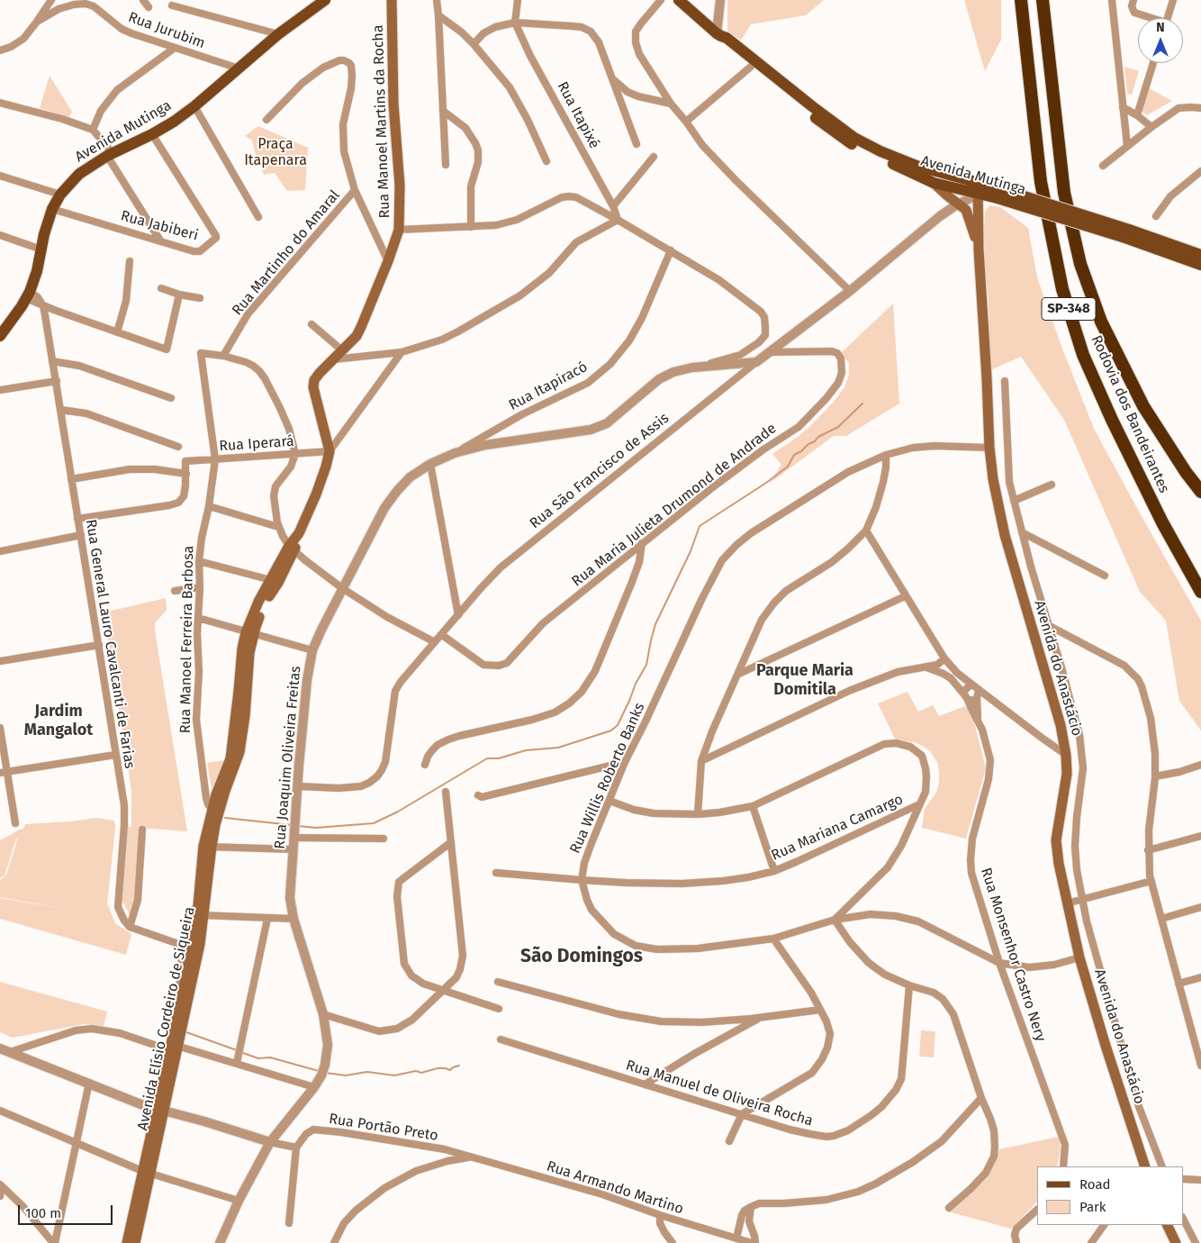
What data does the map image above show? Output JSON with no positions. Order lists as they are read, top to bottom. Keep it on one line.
{"streets":{"highway":["SP-348","Rodovia dos Bandeirantes"],"main road":["Rua Manoel Martins da Rocha","Avenida Mutinga","Avenida do Anastácio","Avenida Elísio Cordeiro de Siqueira"],"street":["Rua Jurubim","Rua Itapixé","Rua Jabiberi","Rua Martinho do Amaral","Rua Itapiracó","Rua Iperará","Rua São Francisco de Assis","Rua Maria Julieta Drumond de Andrade","Rua Manoel Ferreira Barbosa","Rua General Lauro Cavalcanti de Farias","Rua Joaquim Oliveira Freitas","Rua Willis Roberto Banks","Rua Mariana Camargo","Rua Monsenhor Castro Nery","Rua Manuel de Oliveira Rocha","Rua Portão Preto","Rua Armando Martino"]},"crossings":[["Rua Jurubim","Avenida Mutinga"],["Rua Manoel Martins da Rocha","Rua Iperará"],["Avenida Mutinga","Rua Jabiberi"],["Avenida Mutinga","Rua São Francisco de Assis"],["Avenida Mutinga","Avenida do Anastácio"],["Rua Martinho do Amaral","Rua Manoel Ferreira Barbosa"],["Rua Itapiracó","Rua Joaquim Oliveira Freitas"],["Rua Iperará","Rua Manoel Ferreira Barbosa"],["Rua São Francisco de Assis","Rua Maria Julieta Drumond de Andrade"],["Rua São Francisco de Assis","Avenida do Anastácio"],["Rua São Francisco de Assis","Rua Joaquim Oliveira Freitas"],["Rua Manoel Ferreira Barbosa","Avenida Elísio Cordeiro de Siqueira"],["Avenida do Anastácio","Rua Willis Roberto Banks"],["Rua Willis Roberto Banks","Rua Mariana Camargo"],["Rua Willis Roberto Banks","Rua Monsenhor Castro Nery"],["Rua Portão Preto","Rua Armando Martino"]],"districts":["Parque Maria Domitila","Jardim Mangalot","São Domingos"],"parks":["Praça Itapenara"],"legend":["Road","Park"],"scale_bar":"100 m","north":"top"}
